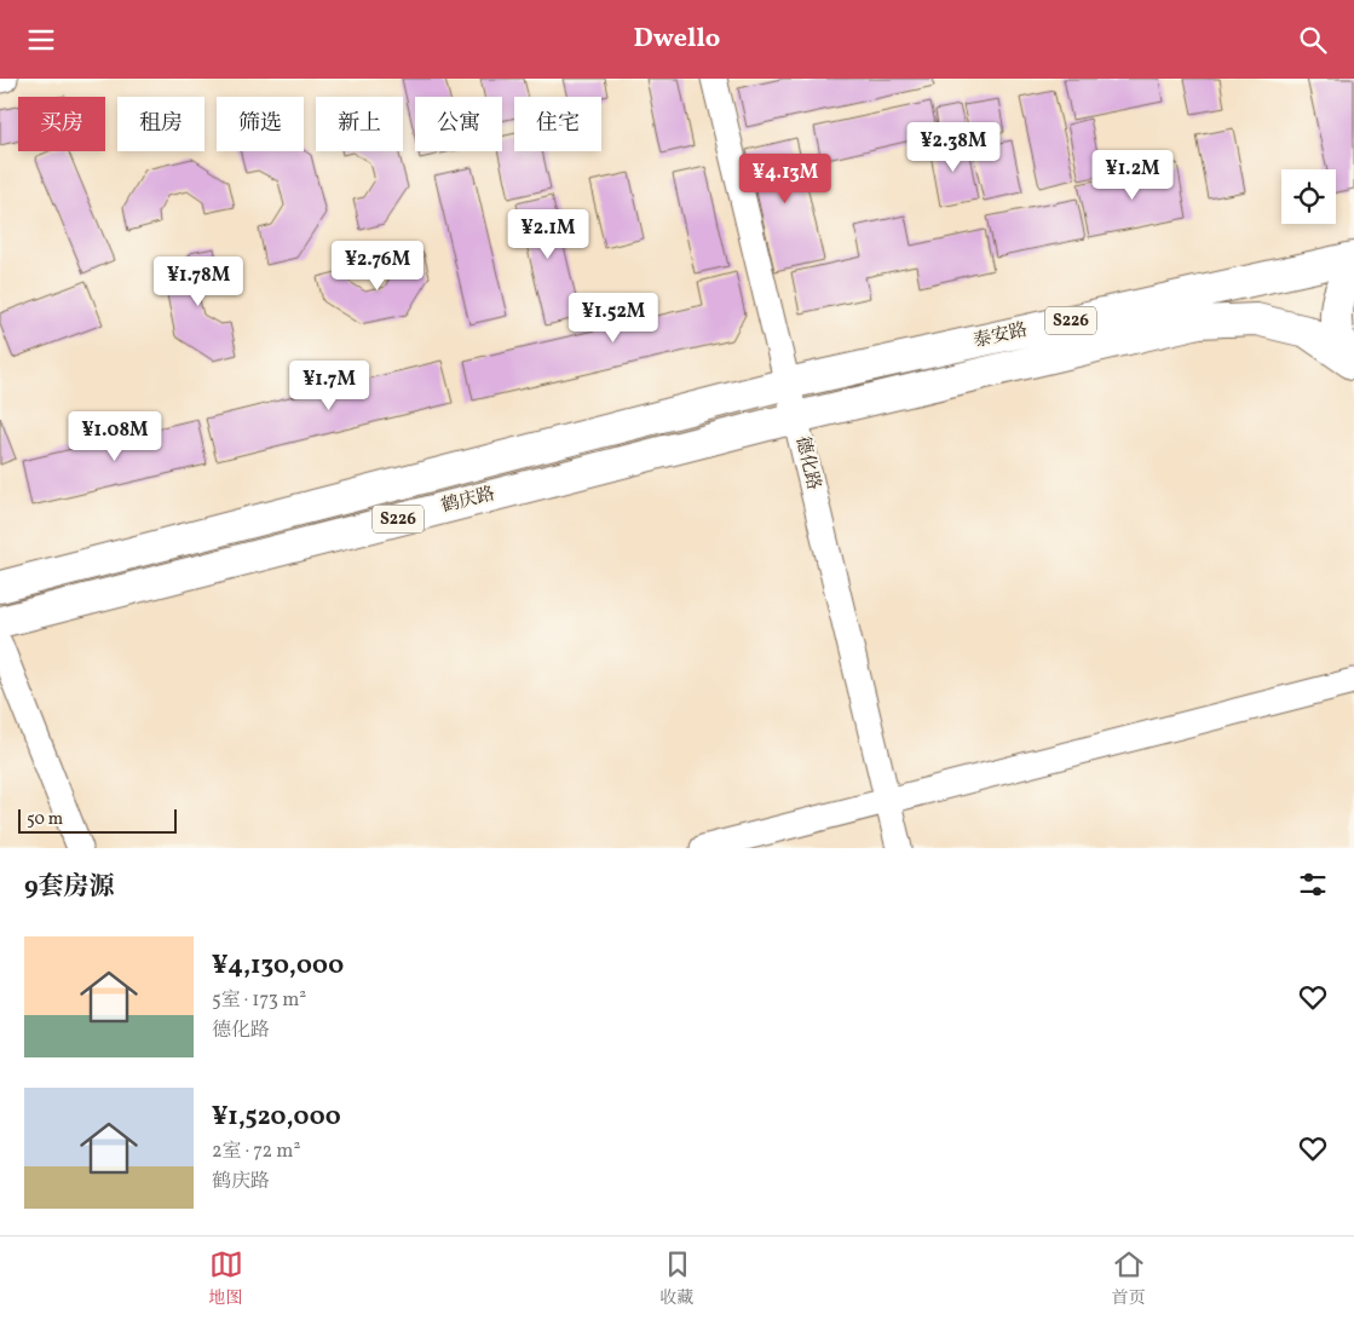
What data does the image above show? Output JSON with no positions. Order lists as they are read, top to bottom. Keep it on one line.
{"streets":{"main road":["S226","泰安路","鹤庆路"],"street":["德化路"]},"crossings":[["泰安路","德化路"],["泰安路","鹤庆路"],["德化路","鹤庆路"]],"scale_bar":"50 m","page":{"header":"Dwello","chip":["买房","租房","筛选","新上","公寓","住宅"],"price":["¥2.38M","¥1.2M","¥4.13M","¥2.1M","¥2.76M","¥1.78M","¥1.52M","¥1.7M","¥1.08M"],"scale":"50 m","heading":"9套房源","list":[{"name":"¥4,130,000","note":"5室 · 173 m² · 德化路"},{"name":"¥1,520,000","note":"2室 · 72 m² · 鹤庆路"}],"tabs":["地图","收藏","首页"]}}
